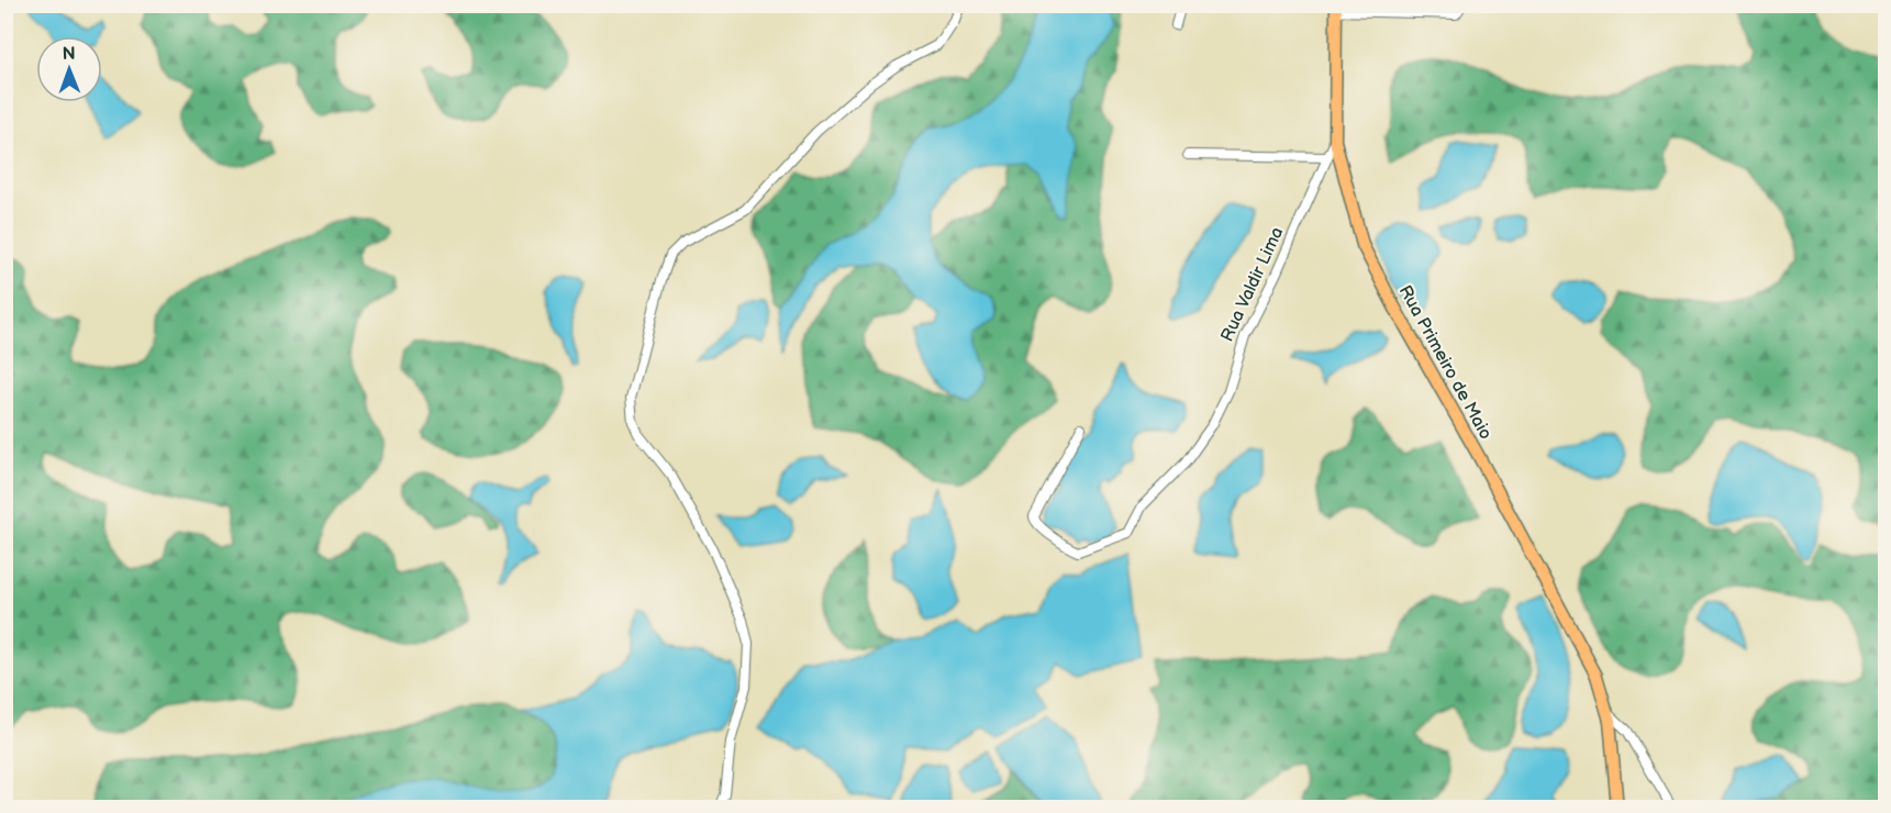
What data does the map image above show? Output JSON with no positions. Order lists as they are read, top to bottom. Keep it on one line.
{"streets":{"main road":["Rua Primeiro de Maio"],"street":["Rua Valdir Lima"]},"crossings":[["Rua Valdir Lima","Rua Primeiro de Maio"]],"north":"top"}
